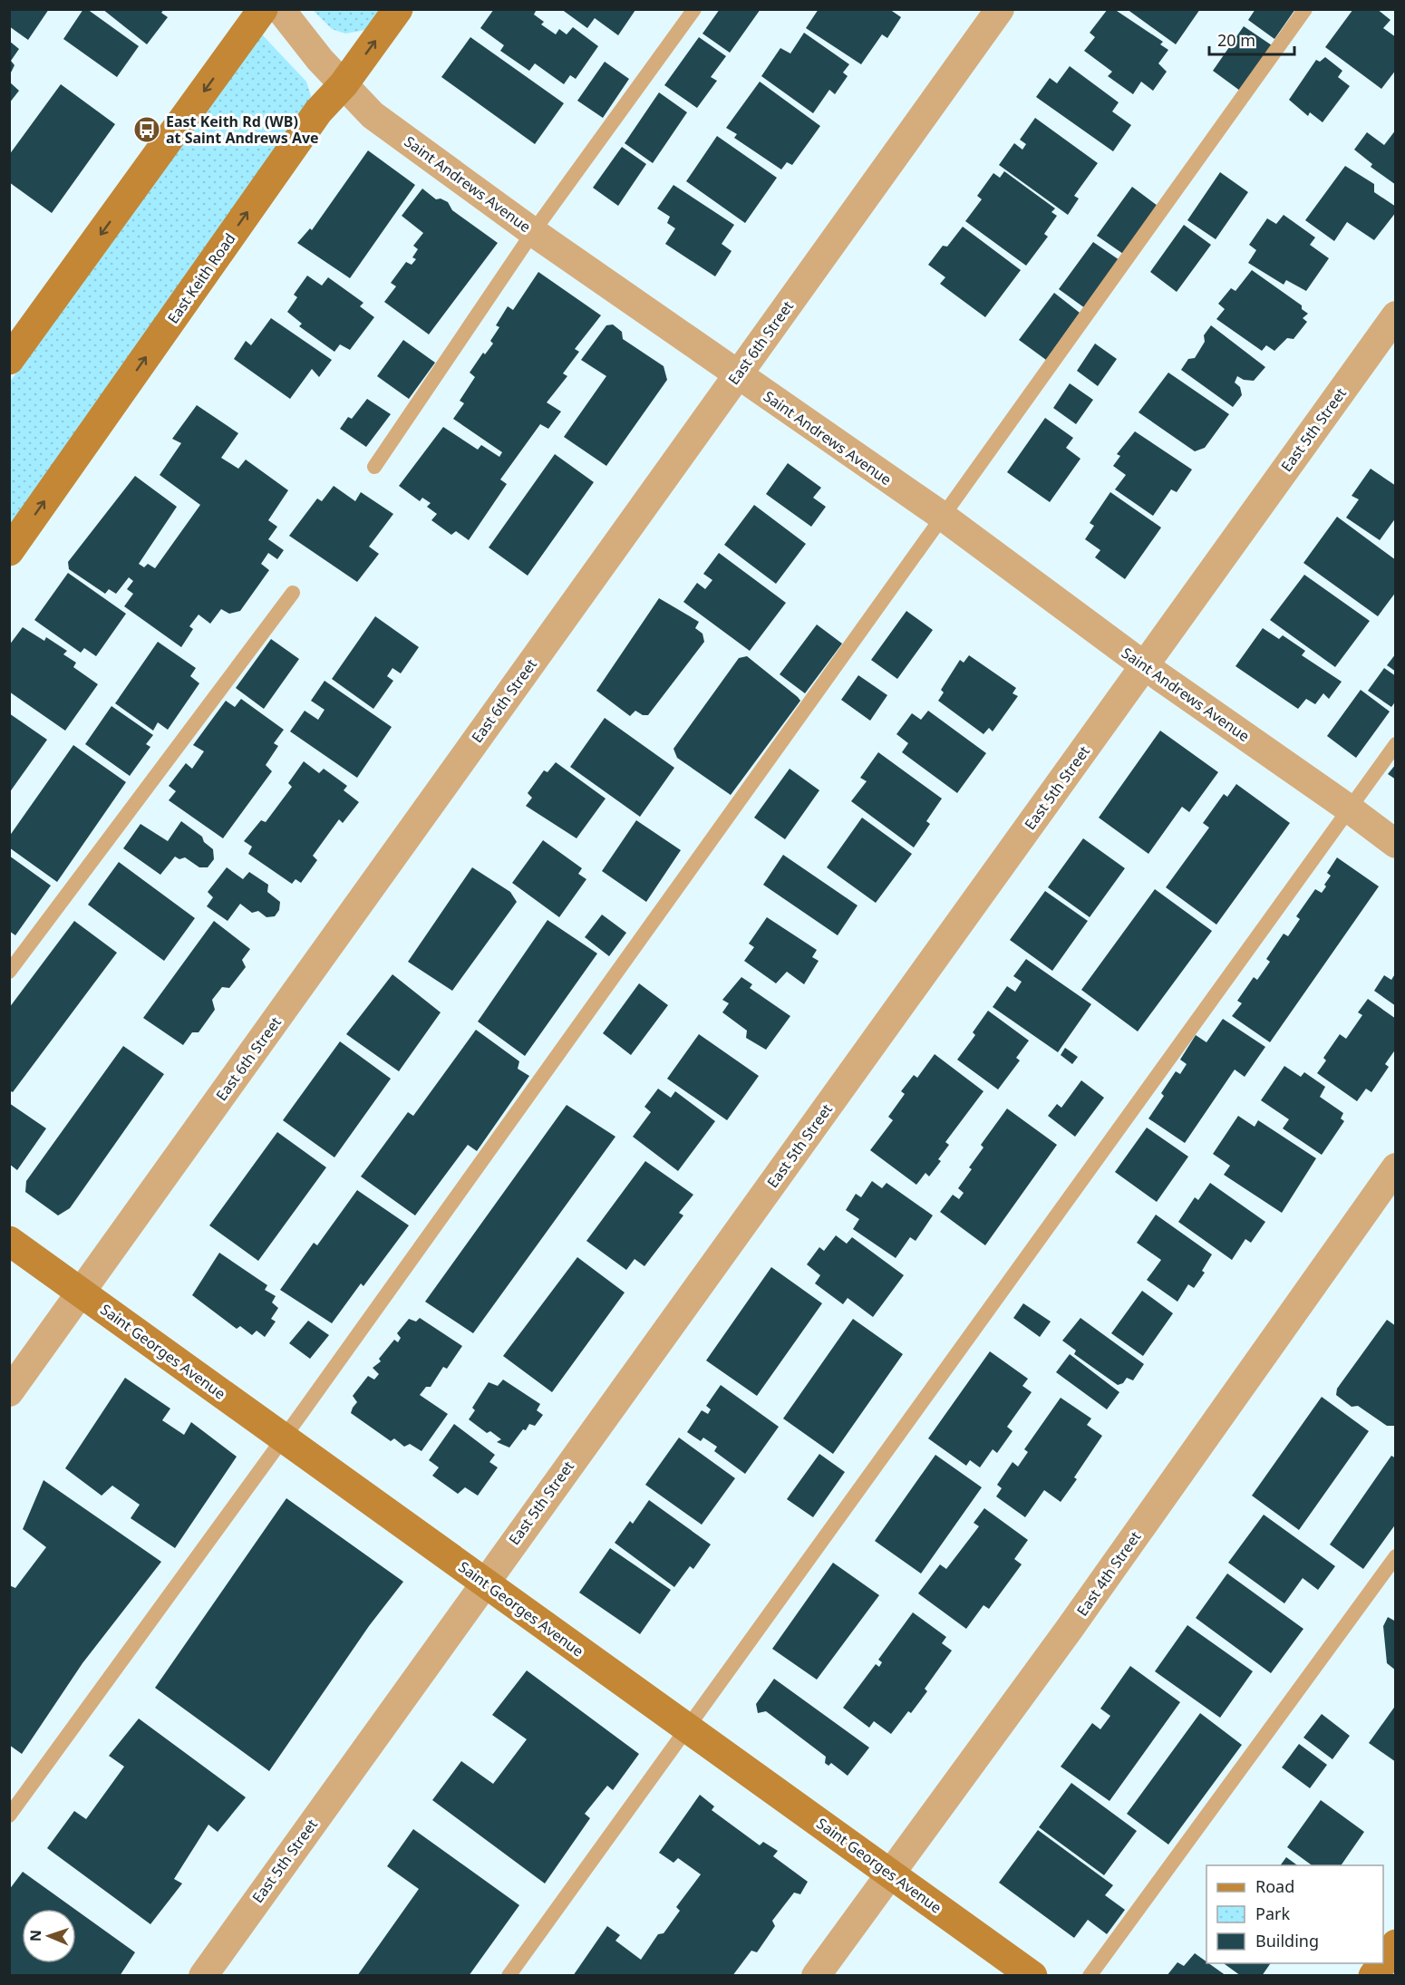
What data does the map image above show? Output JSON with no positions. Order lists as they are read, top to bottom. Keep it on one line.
{"streets":{"street":["Saint Andrews Avenue","East Keith Road","East 6th Street","East 5th Street","Saint Georges Avenue","East 4th Street"]},"crossings":[["Saint Andrews Avenue","East Keith Road"],["Saint Andrews Avenue","East 6th Street"],["Saint Andrews Avenue","East 5th Street"],["East 6th Street","Saint Georges Avenue"],["East 5th Street","Saint Georges Avenue"],["Saint Georges Avenue","East 4th Street"]],"places":{"bus stop":["East Keith Rd (WB) at Saint Andrews Ave"]},"legend":["Road","Park","Building"],"scale_bar":"20 m","north":"left"}
